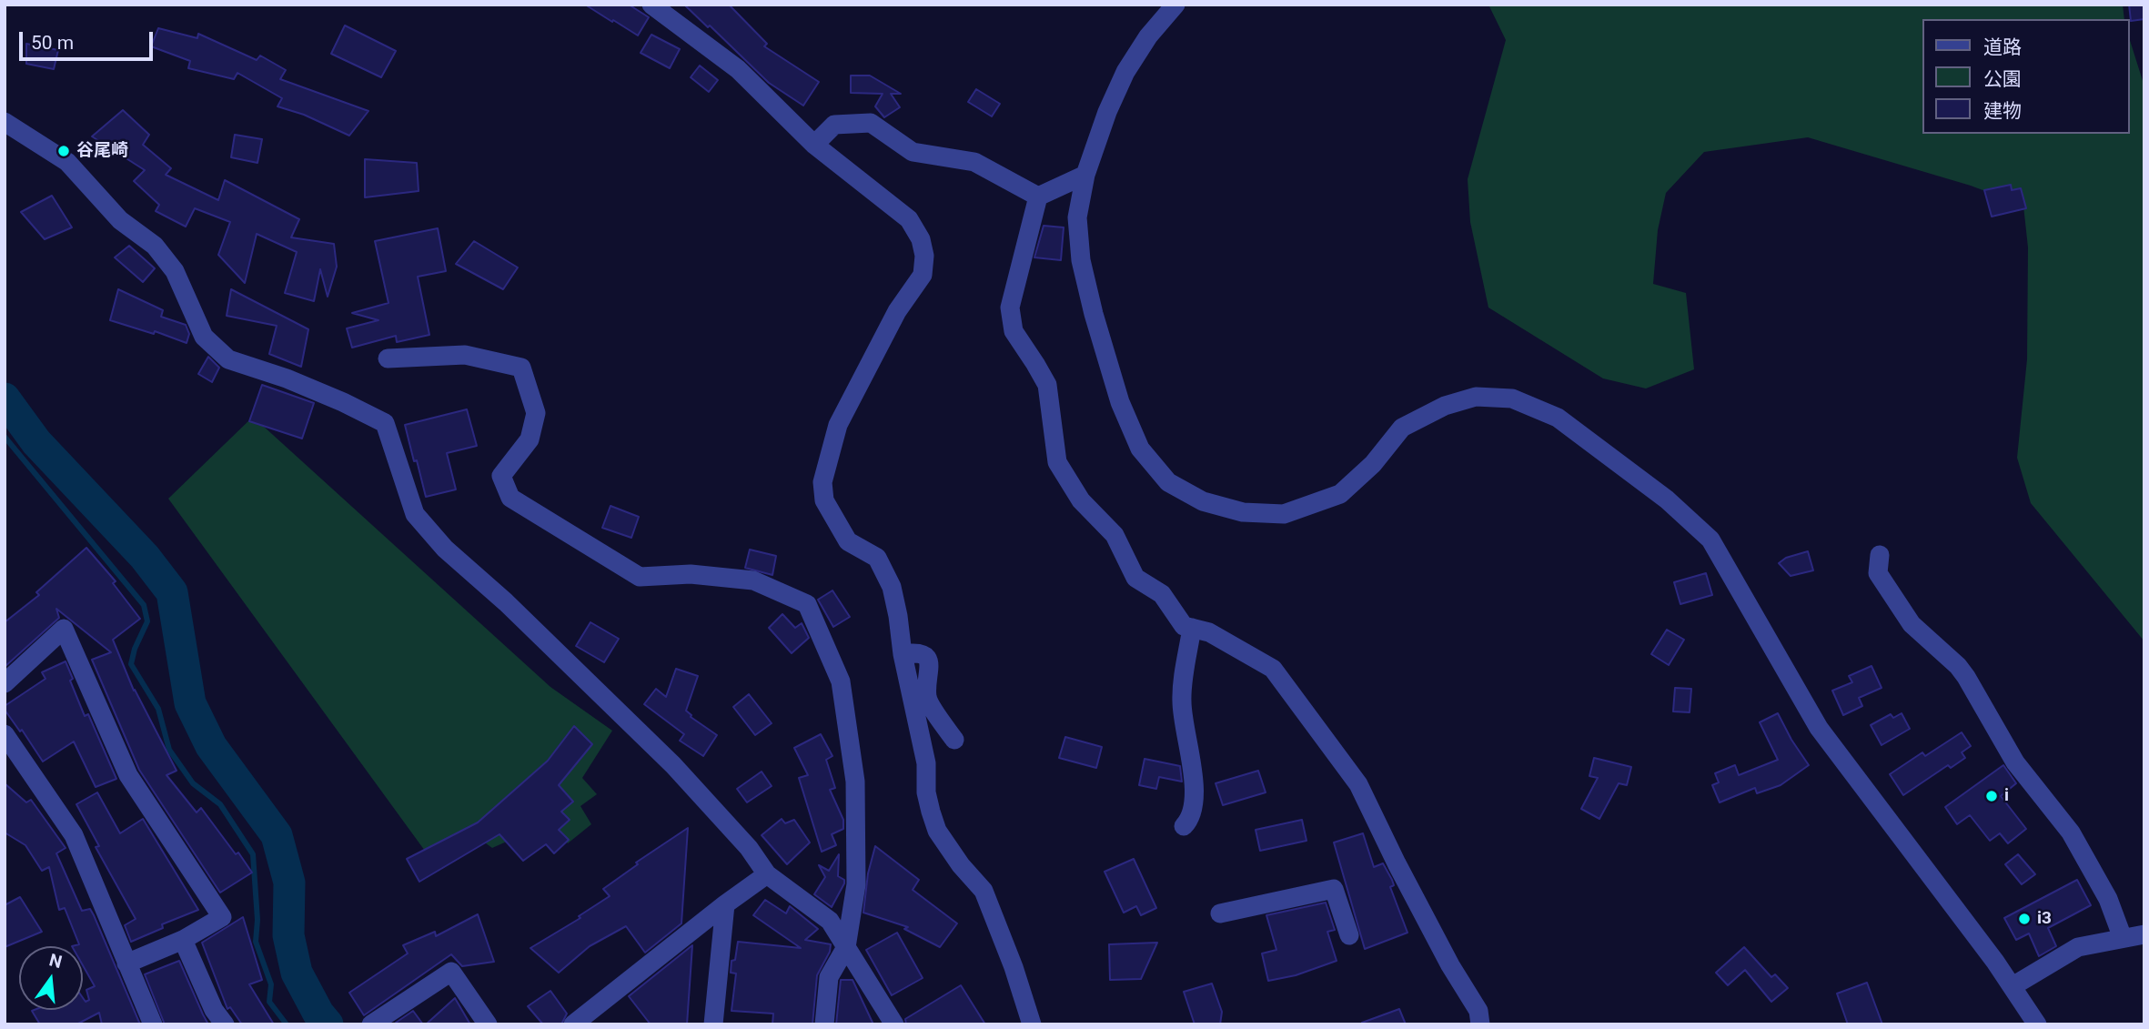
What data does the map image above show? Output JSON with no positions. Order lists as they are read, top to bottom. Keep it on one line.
{"places":["谷尾崎","i","i3"],"legend":["道路","公園","建物"],"scale_bar":"50 m","north":"top"}
